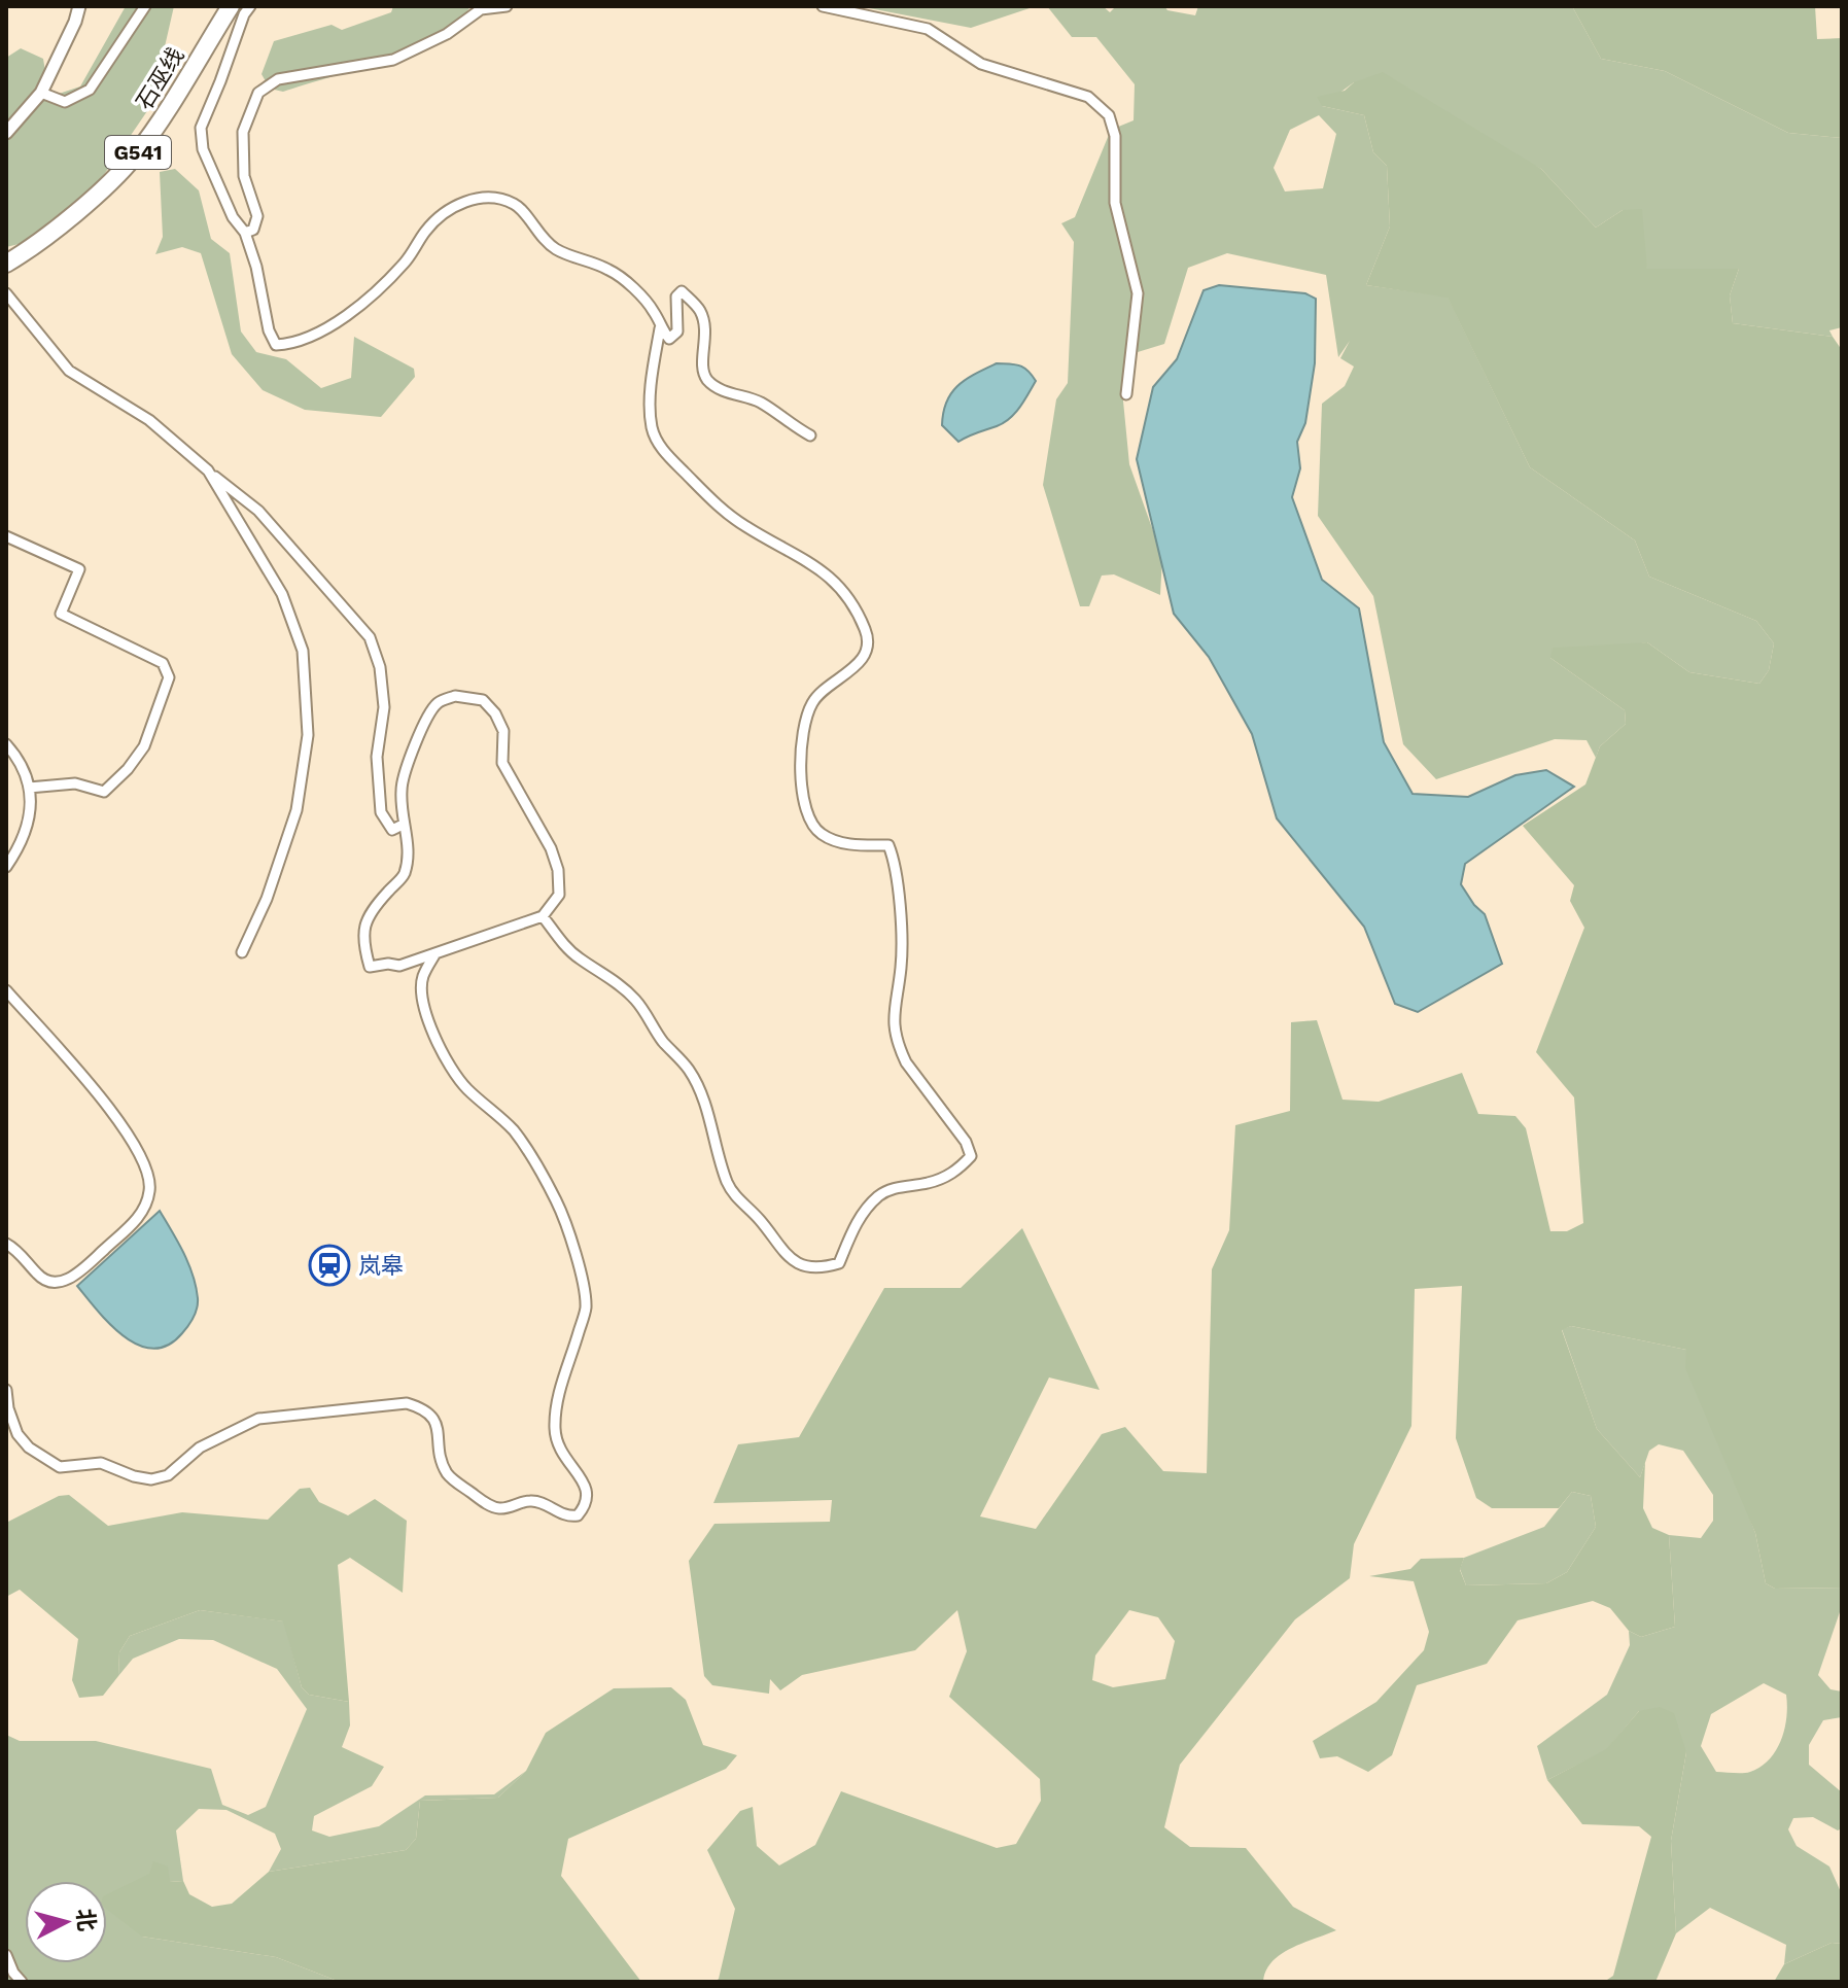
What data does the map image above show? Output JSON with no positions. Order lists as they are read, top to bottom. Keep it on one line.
{"streets":{"highway":["石巫线","G541"]},"places":{"station":["岚皋"]},"north":"right"}
